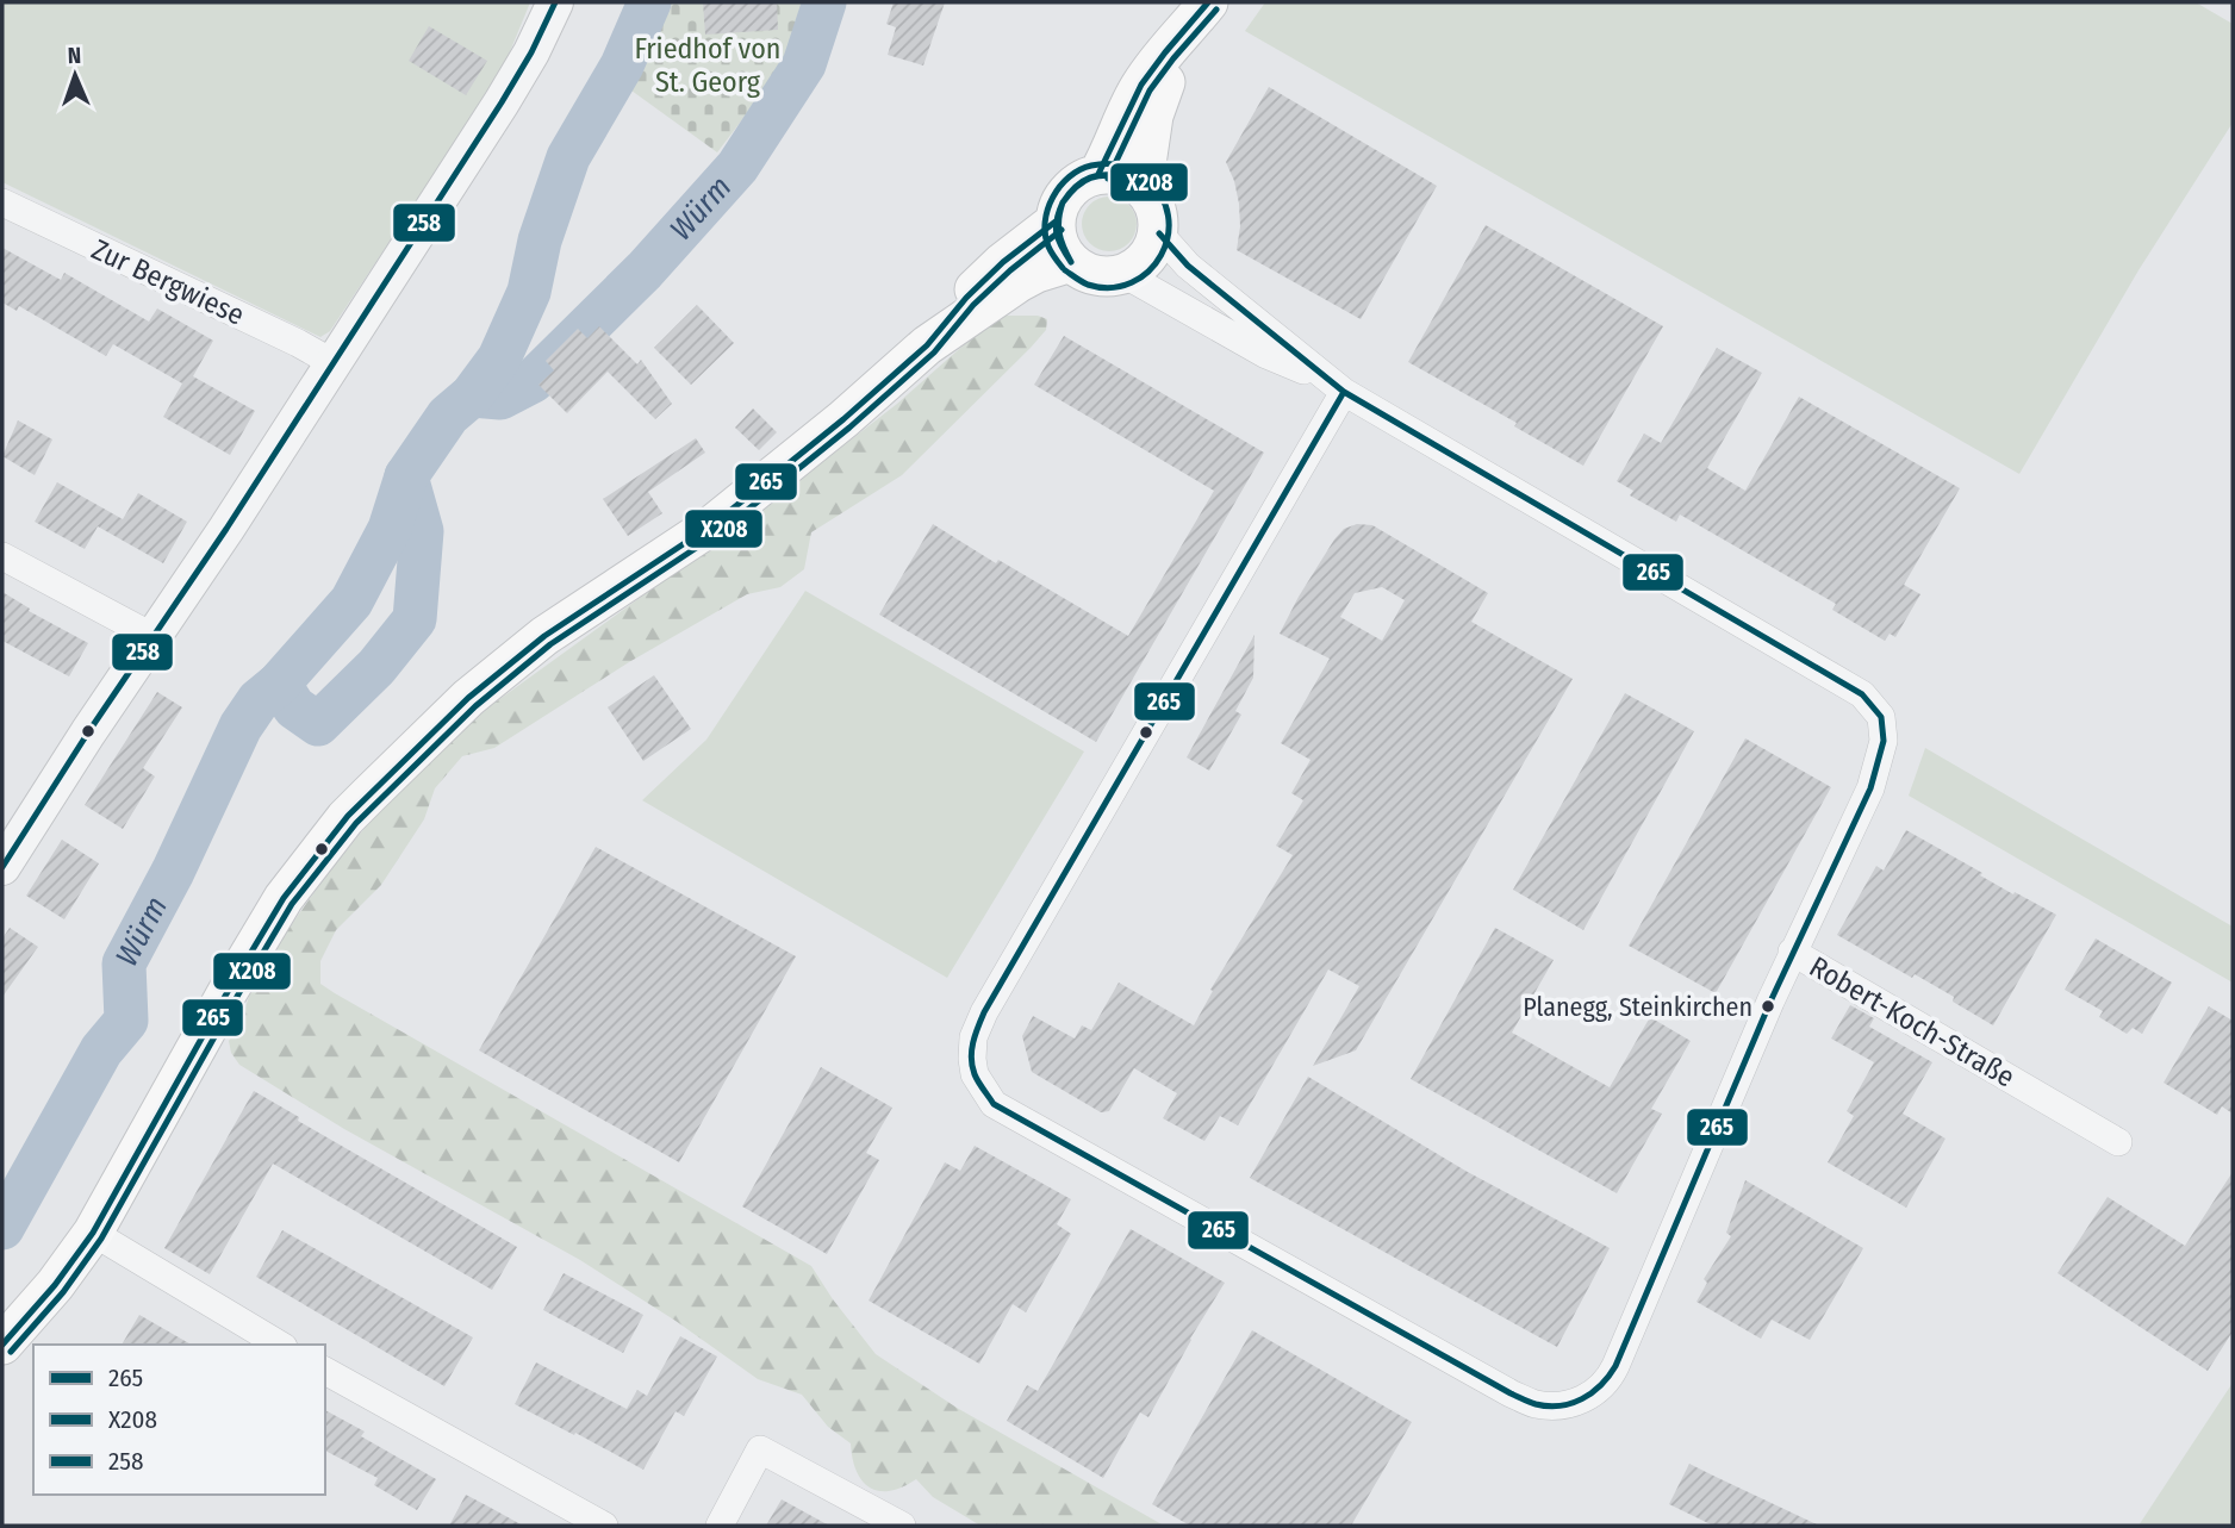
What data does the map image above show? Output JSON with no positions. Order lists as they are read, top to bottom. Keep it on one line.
{"streets":{"street":["Zur Bergwiese","Robert-Koch-Straße"]},"water":["Würm"],"parks":["Friedhof von St. Georg"],"places":["Planegg, Steinkirchen"],"lines":["transit line 265","transit line 258","transit line X208"],"legend":["265","X208","258"],"north":"top"}
